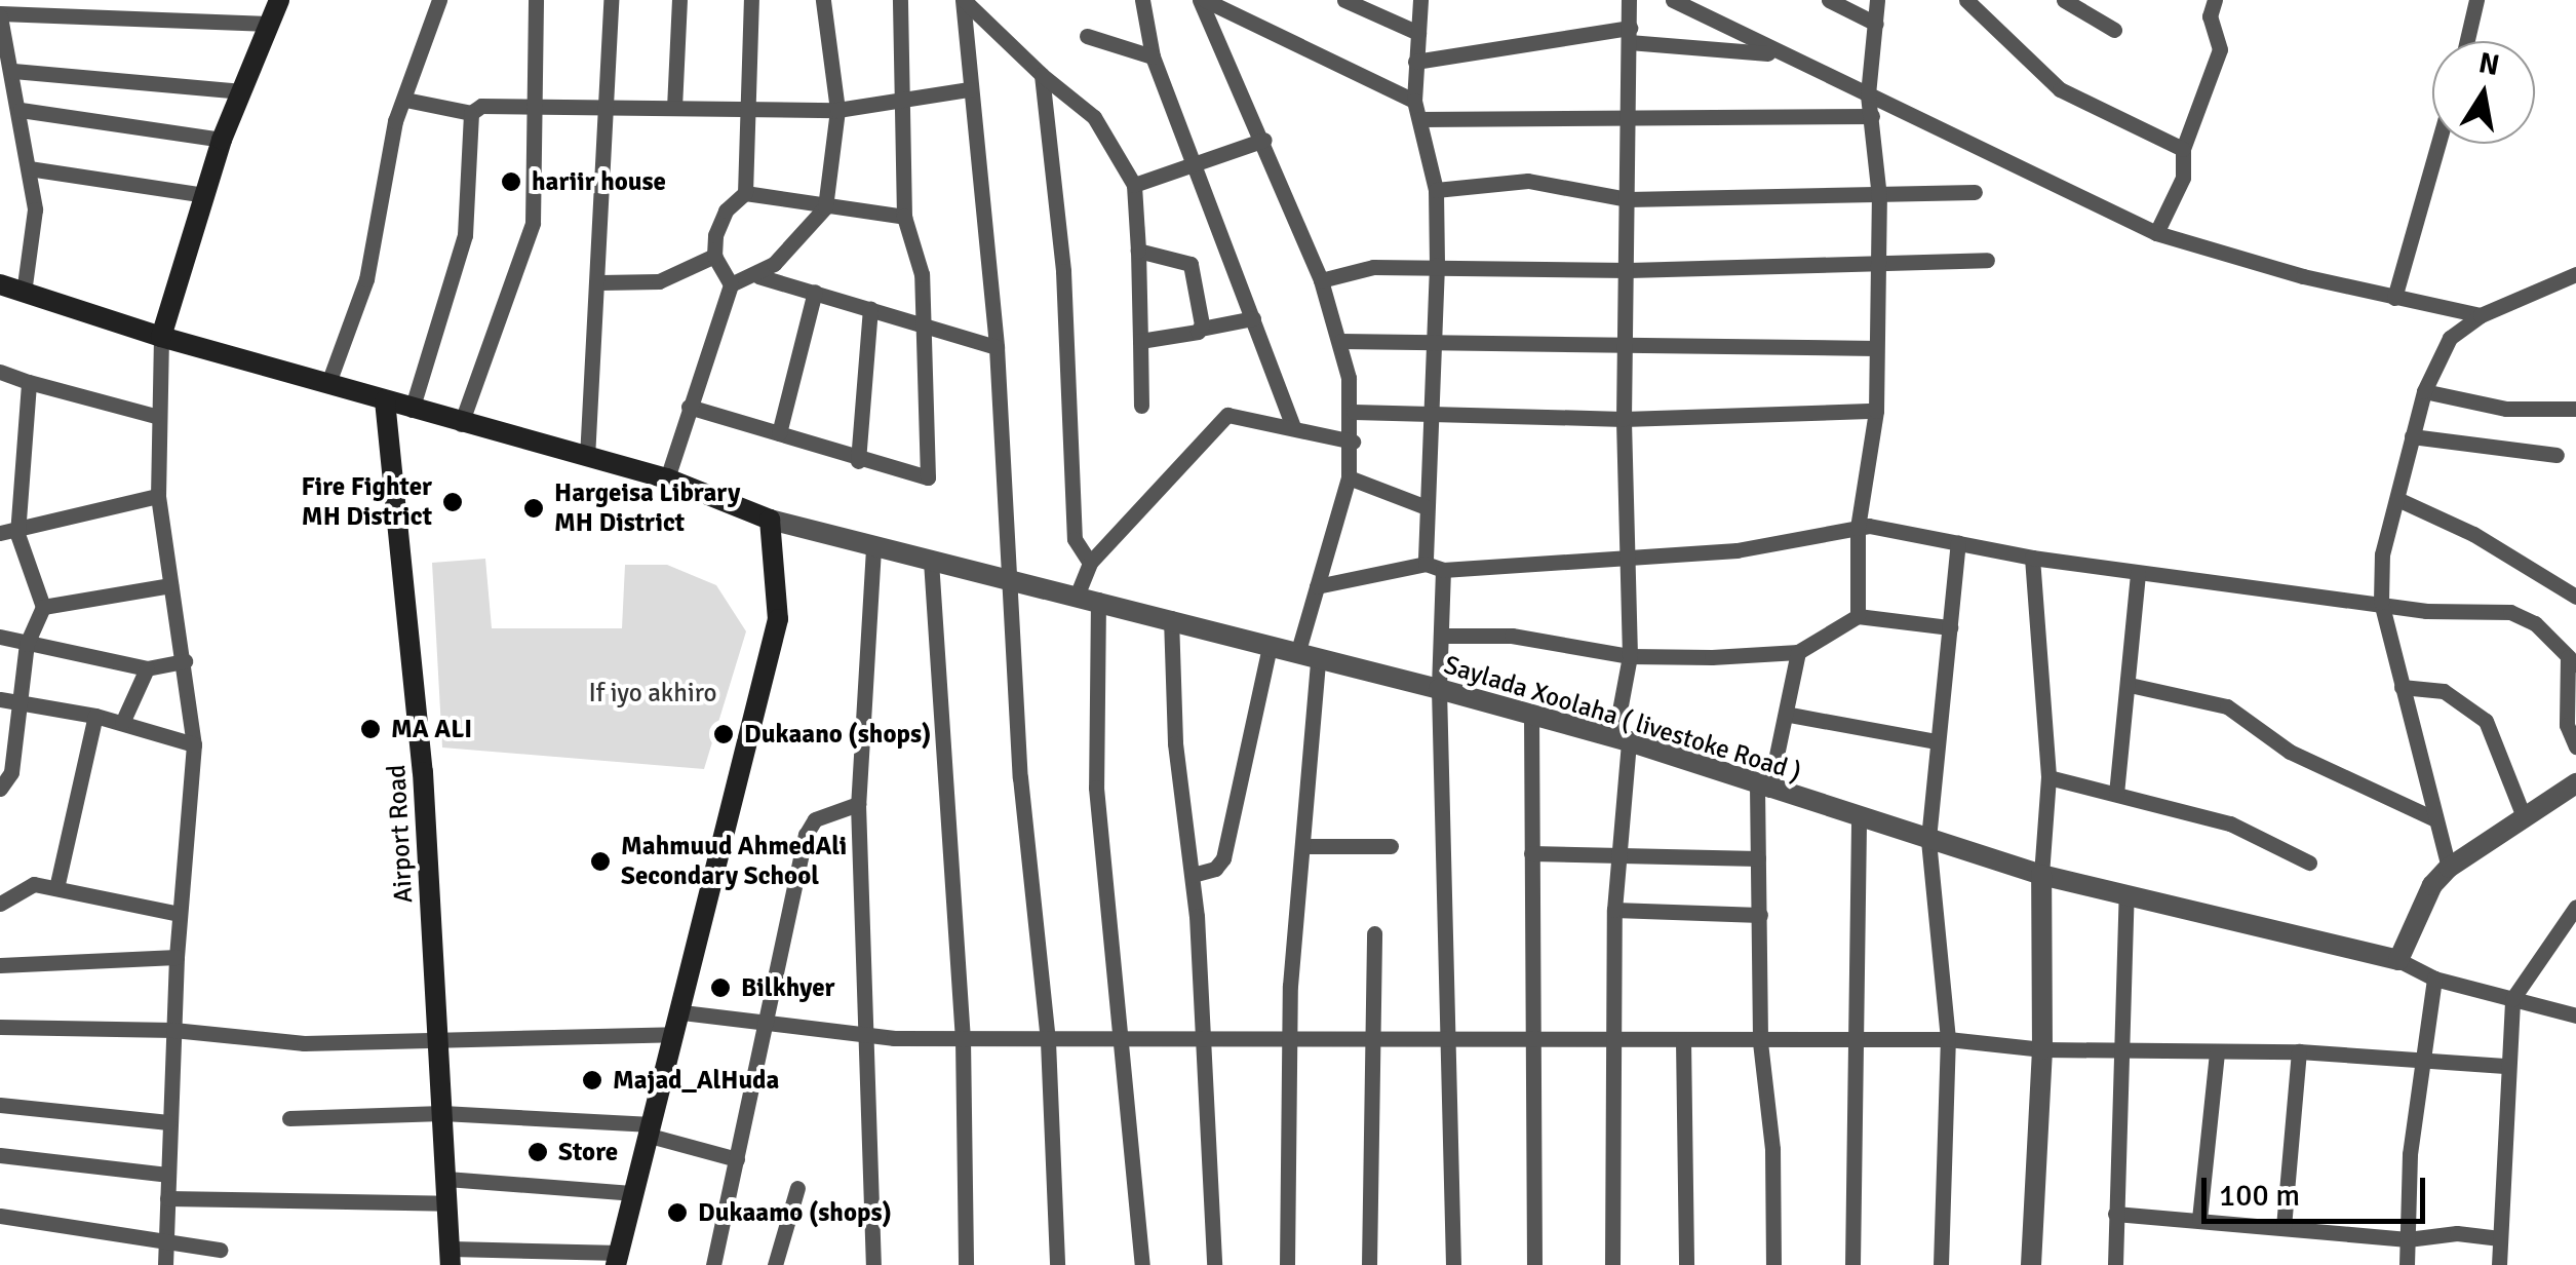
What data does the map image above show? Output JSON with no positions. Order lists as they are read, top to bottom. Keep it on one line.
{"streets":{"main road":["Airport Road"],"street":["Saylada Xoolaha ( livestoke Road )"]},"parks":["If iyo akhiro"],"places":["hariir house","Fire Fighter MH District","Hargeisa Library MH District","MA ALI","Dukaano (shops)","Mahmuud AhmedAli Secondary School","Bilkhyer","Majad_AlHuda","Store","Dukaamo (shops)"],"scale_bar":"100 m","north":"top"}
